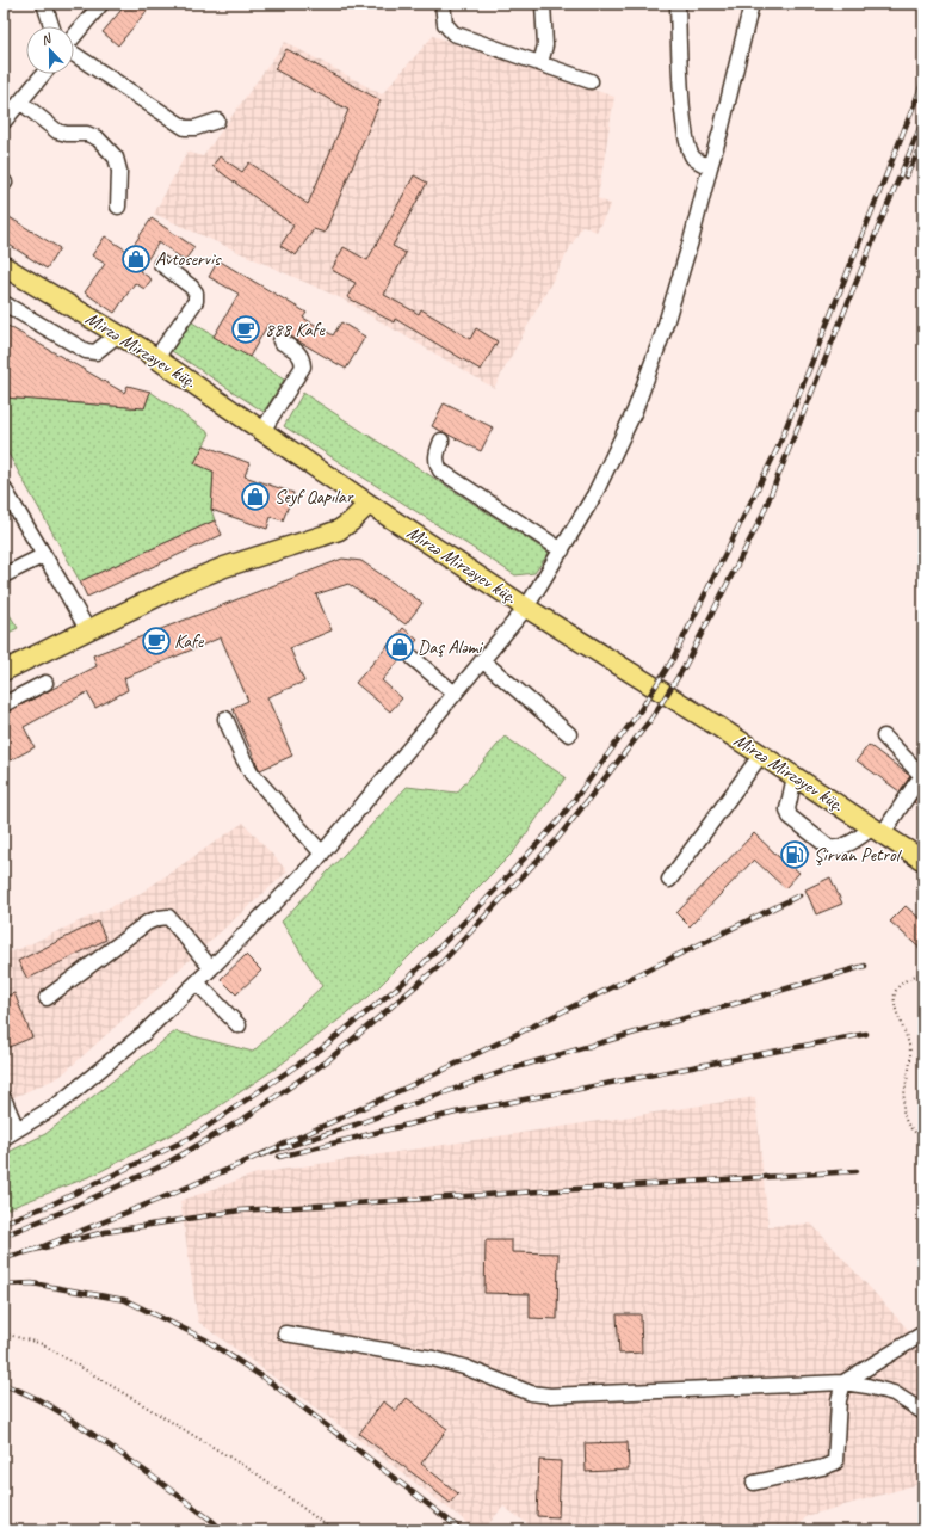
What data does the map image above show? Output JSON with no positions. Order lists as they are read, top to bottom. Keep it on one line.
{"streets":{"main road":["Mirzə Mirzəyev küç."]},"places":{"shop":["Avtoservis","Seyf Qapılar","Daş Aləmi"],"cafe":["888 Kafe","Kafe"],"fuel station":["Şirvan Petrol"]},"north":"top"}
